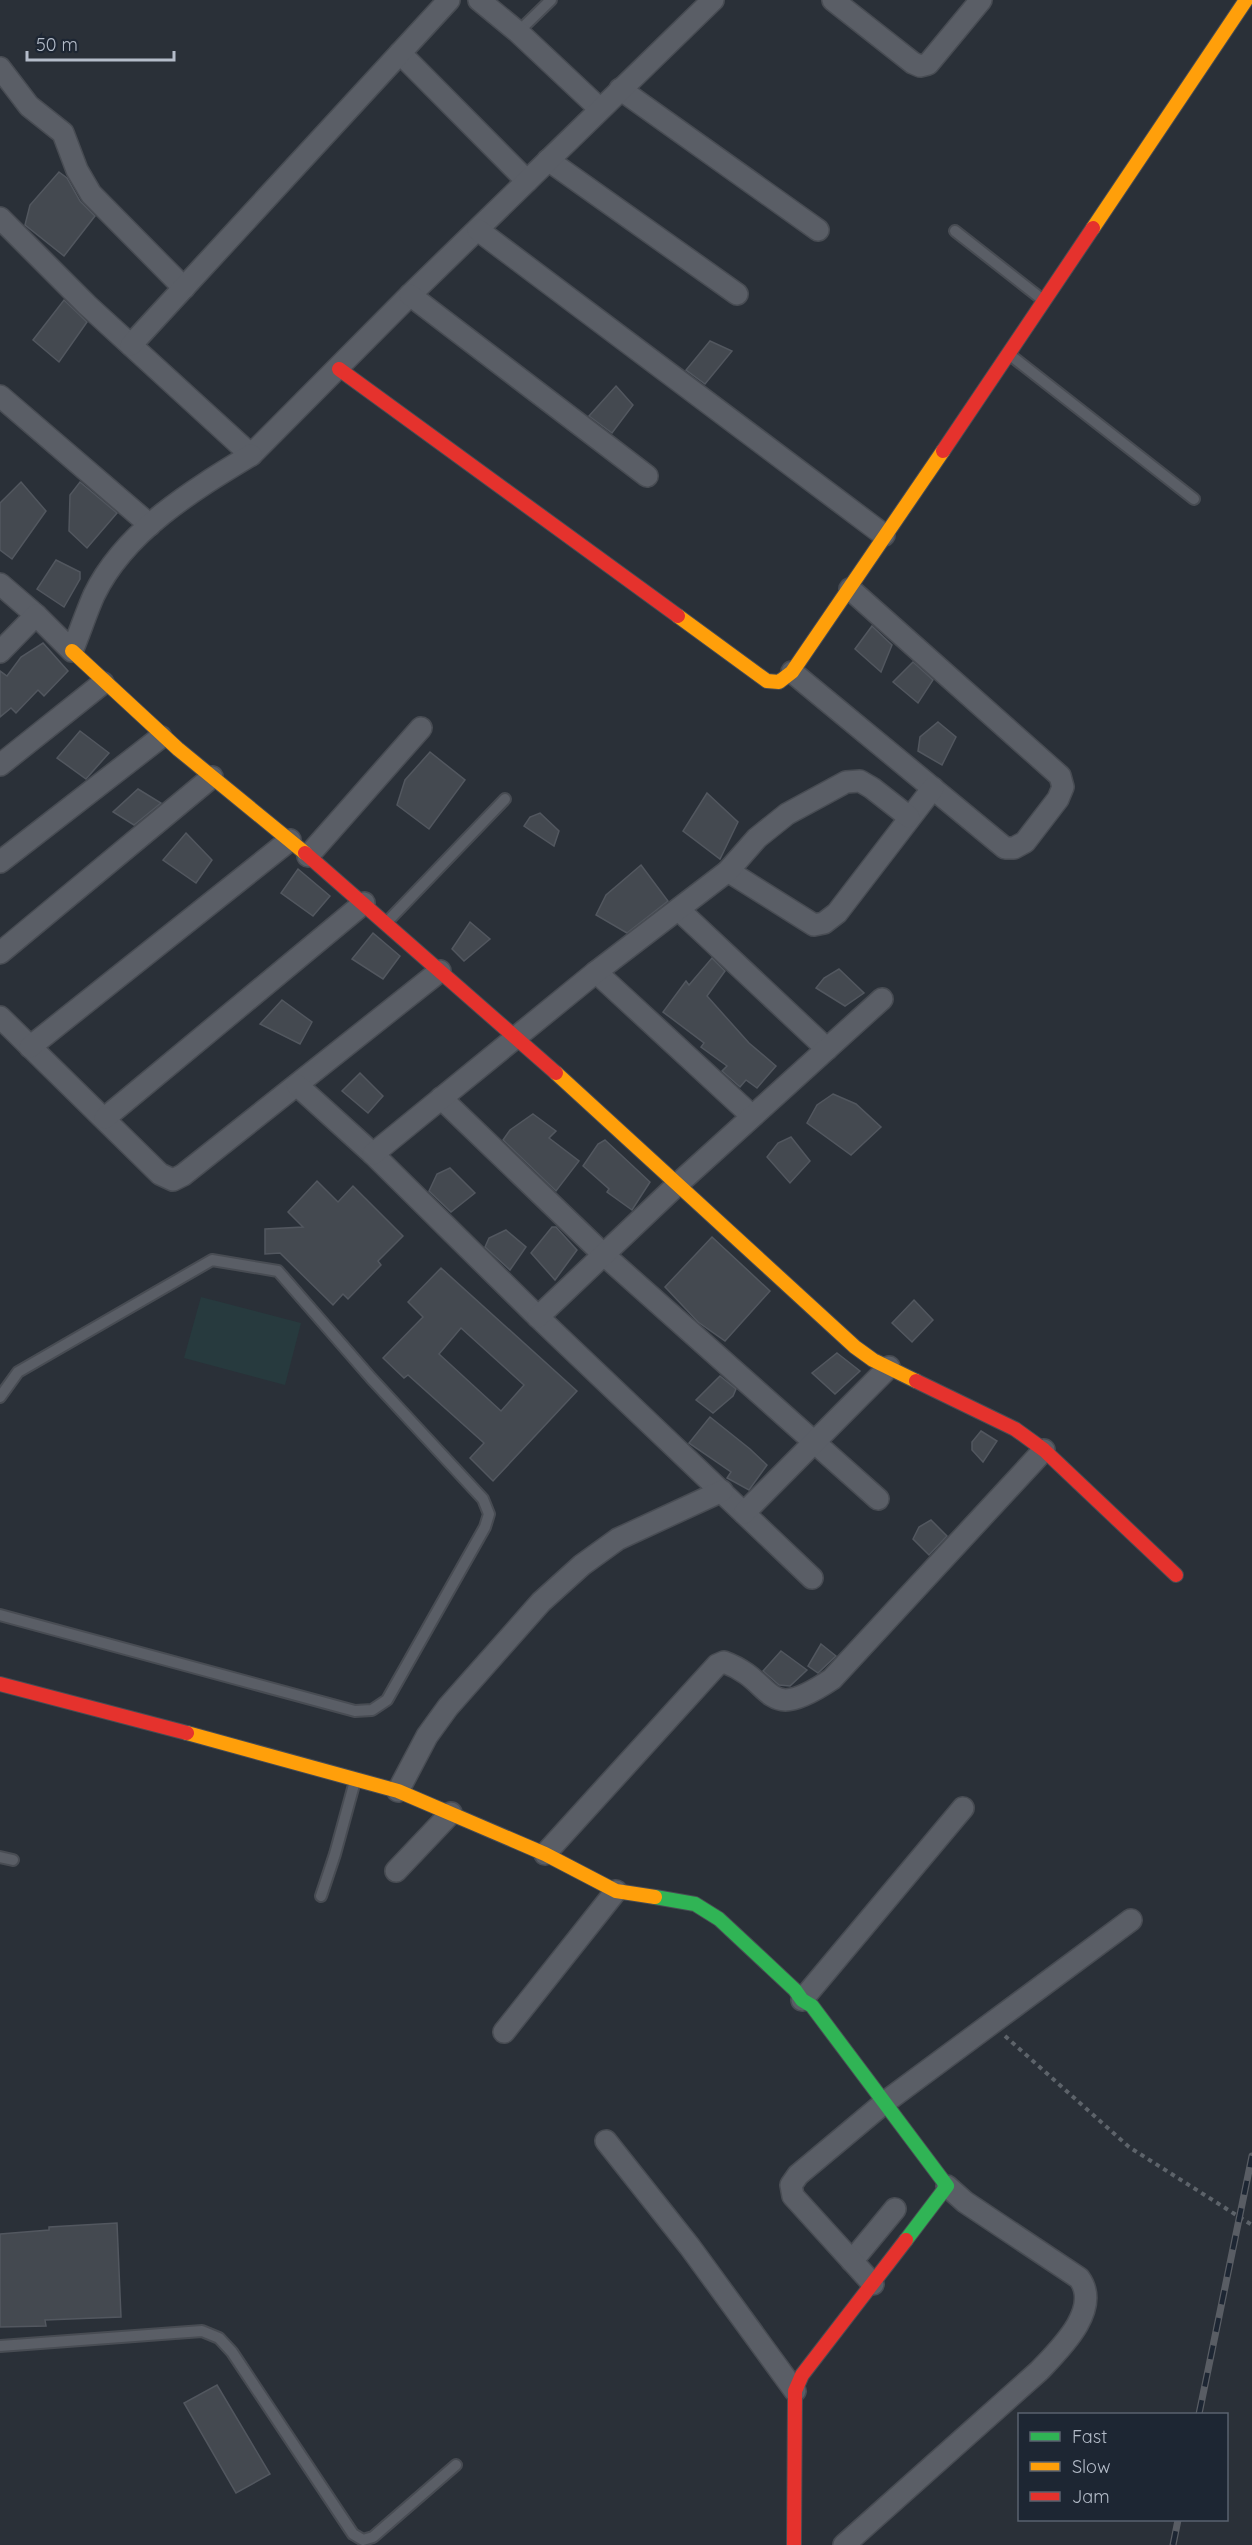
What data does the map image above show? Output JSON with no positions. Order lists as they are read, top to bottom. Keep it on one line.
{"legend":["Fast","Slow","Jam"],"scale_bar":"50 m"}
